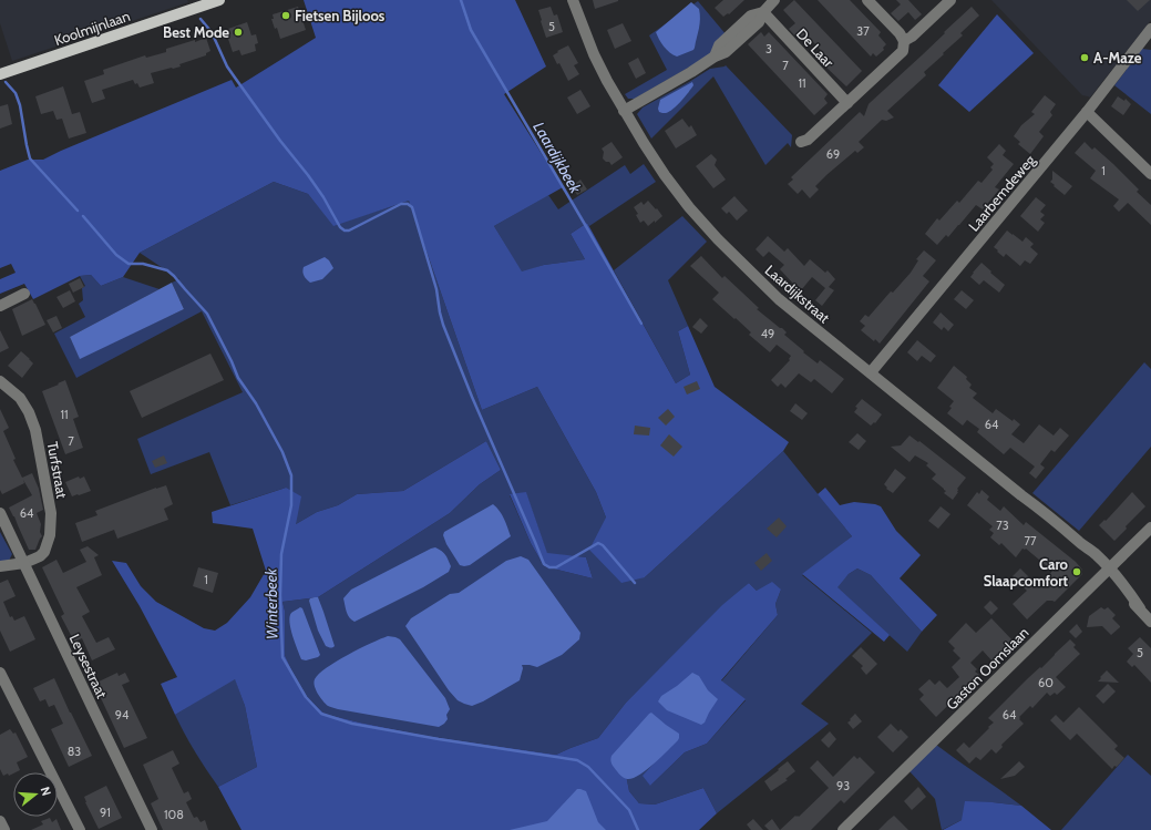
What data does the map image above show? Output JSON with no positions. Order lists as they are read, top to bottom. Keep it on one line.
{"streets":{"main road":["Koolmijnlaan"],"street":["De Laar","Laarbemdeweg","Laardijkstraat","Turfstraat","Leysestraat","Gaston Oomslaan"]},"crossings":[["Laarbemdeweg","Laardijkstraat"],["Laardijkstraat","Gaston Oomslaan"],["Turfstraat","Leysestraat"]],"water":["Laardijkbeek","Winterbeek"],"places":["Fietsen Bijloos","Best Mode","A-Maze","Caro Slaapcomfort"],"house_numbers":["5","37","3","7","11","69","1","49","11","64","7","64","73","77","1","5","60","94","64","83","93","91","108"],"north":"right"}
